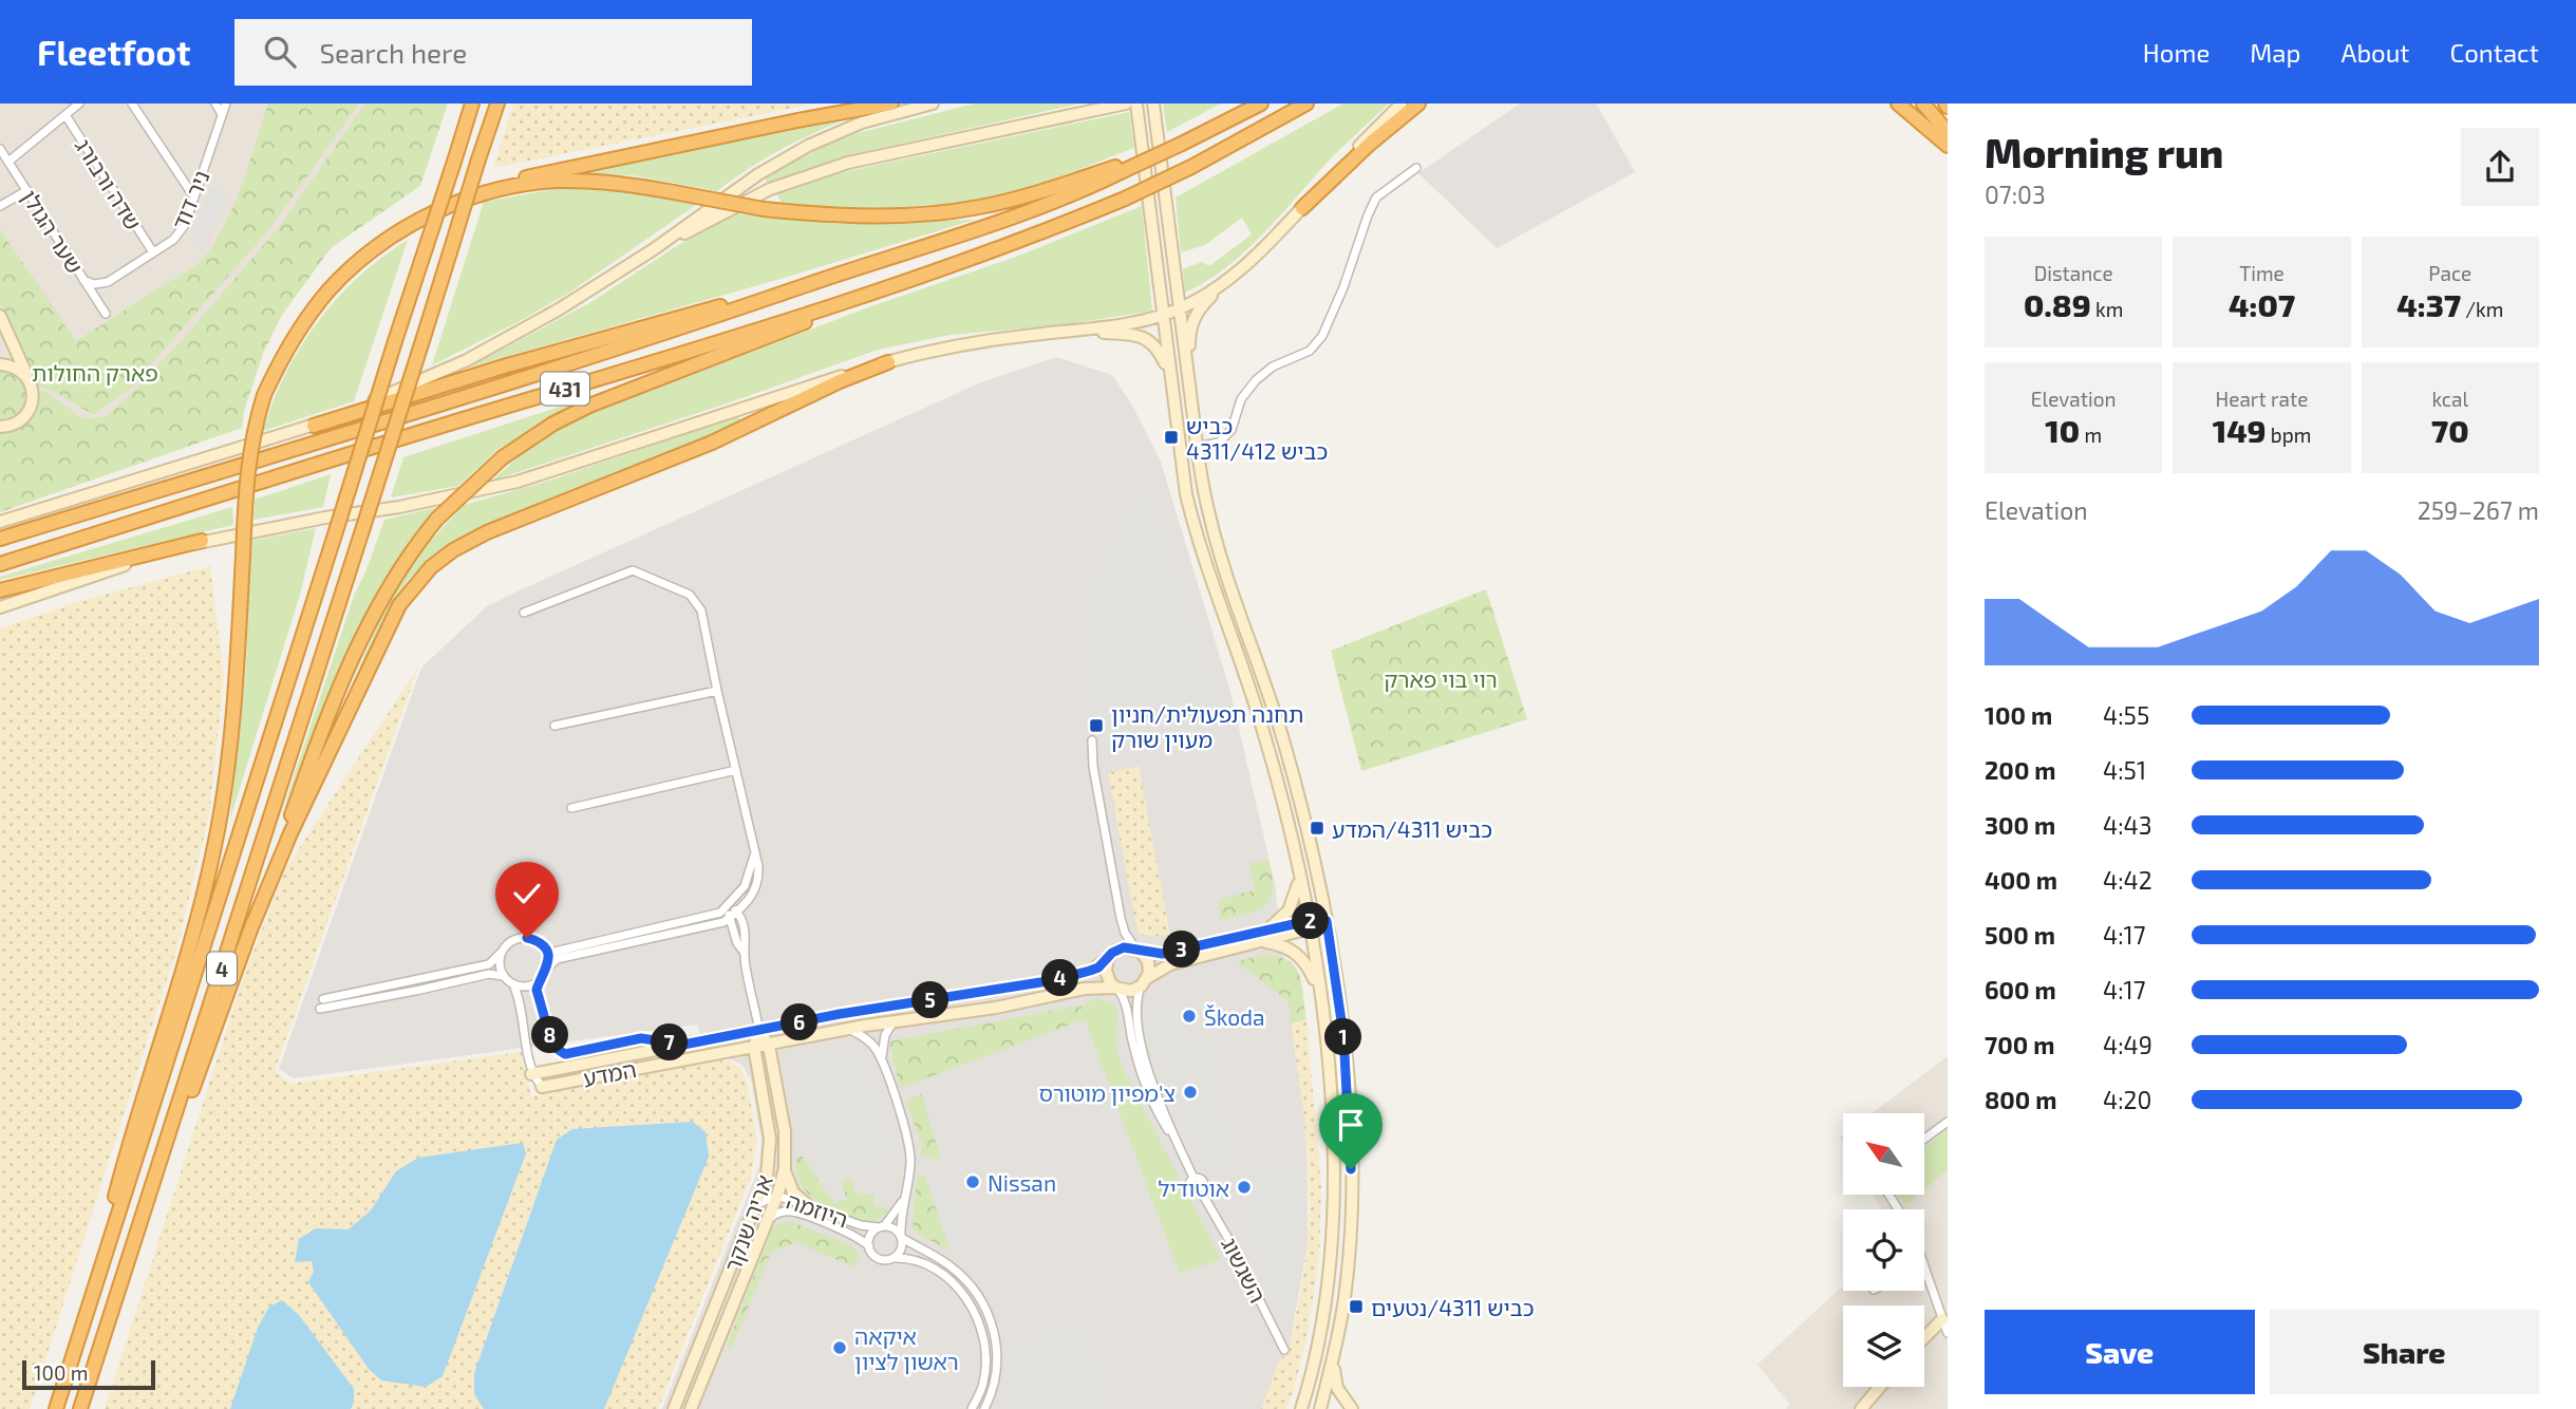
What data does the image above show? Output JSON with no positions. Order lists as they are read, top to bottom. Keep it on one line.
{"streets":{"highway":["431","4"],"main road":["המדע","אריה שנקר"],"street":["שדה ורבורג","ניר דוד","שער הגולן","היוזמה","השגשוג"]},"crossings":[["שדה ורבורג","ניר דוד"],["ניר דוד","שער הגולן"],["המדע","היוזמה"],["המדע","אריה שנקר"],["היוזמה","אריה שנקר"]],"parks":["פארק החולות","רוי בוי פארק"],"places":{"transit":["כביש 4311/כביש 412","תחנה תפעולית/חניון מעוין שורק","כביש 4311/המדע","כביש 4311/נטעים"],"other":["Škoda","צ'מפיון מוטורס","Nissan","אוטודיל","איקאה ראשון לציון"]},"scale_bar":"100 m","north":"top left","page":{"header":"Fleetfoot","search":"Search here","nav":["Home","Map","About","Contact"],"heading":["Morning run","07:03"],"stats":[["Distance","0.89 km"],["Time","4:07"],["Pace","4:37 /km"],["Elevation","10 m"],["Heart rate","149 bpm"],["kcal","70"]],"chart":["Elevation","259–267 m"],"list":[{"name":"100 m","note":"4:55"},{"name":"200 m","note":"4:51"},{"name":"300 m","note":"4:43"},{"name":"400 m","note":"4:42"},{"name":"500 m","note":"4:17"},{"name":"600 m","note":"4:17"},{"name":"700 m","note":"4:49"},{"name":"800 m","note":"4:20"}],"pins":["2","3","4","5","6","8","1","7"],"buttons":["Save","Share"],"scale":"100 m"}}
